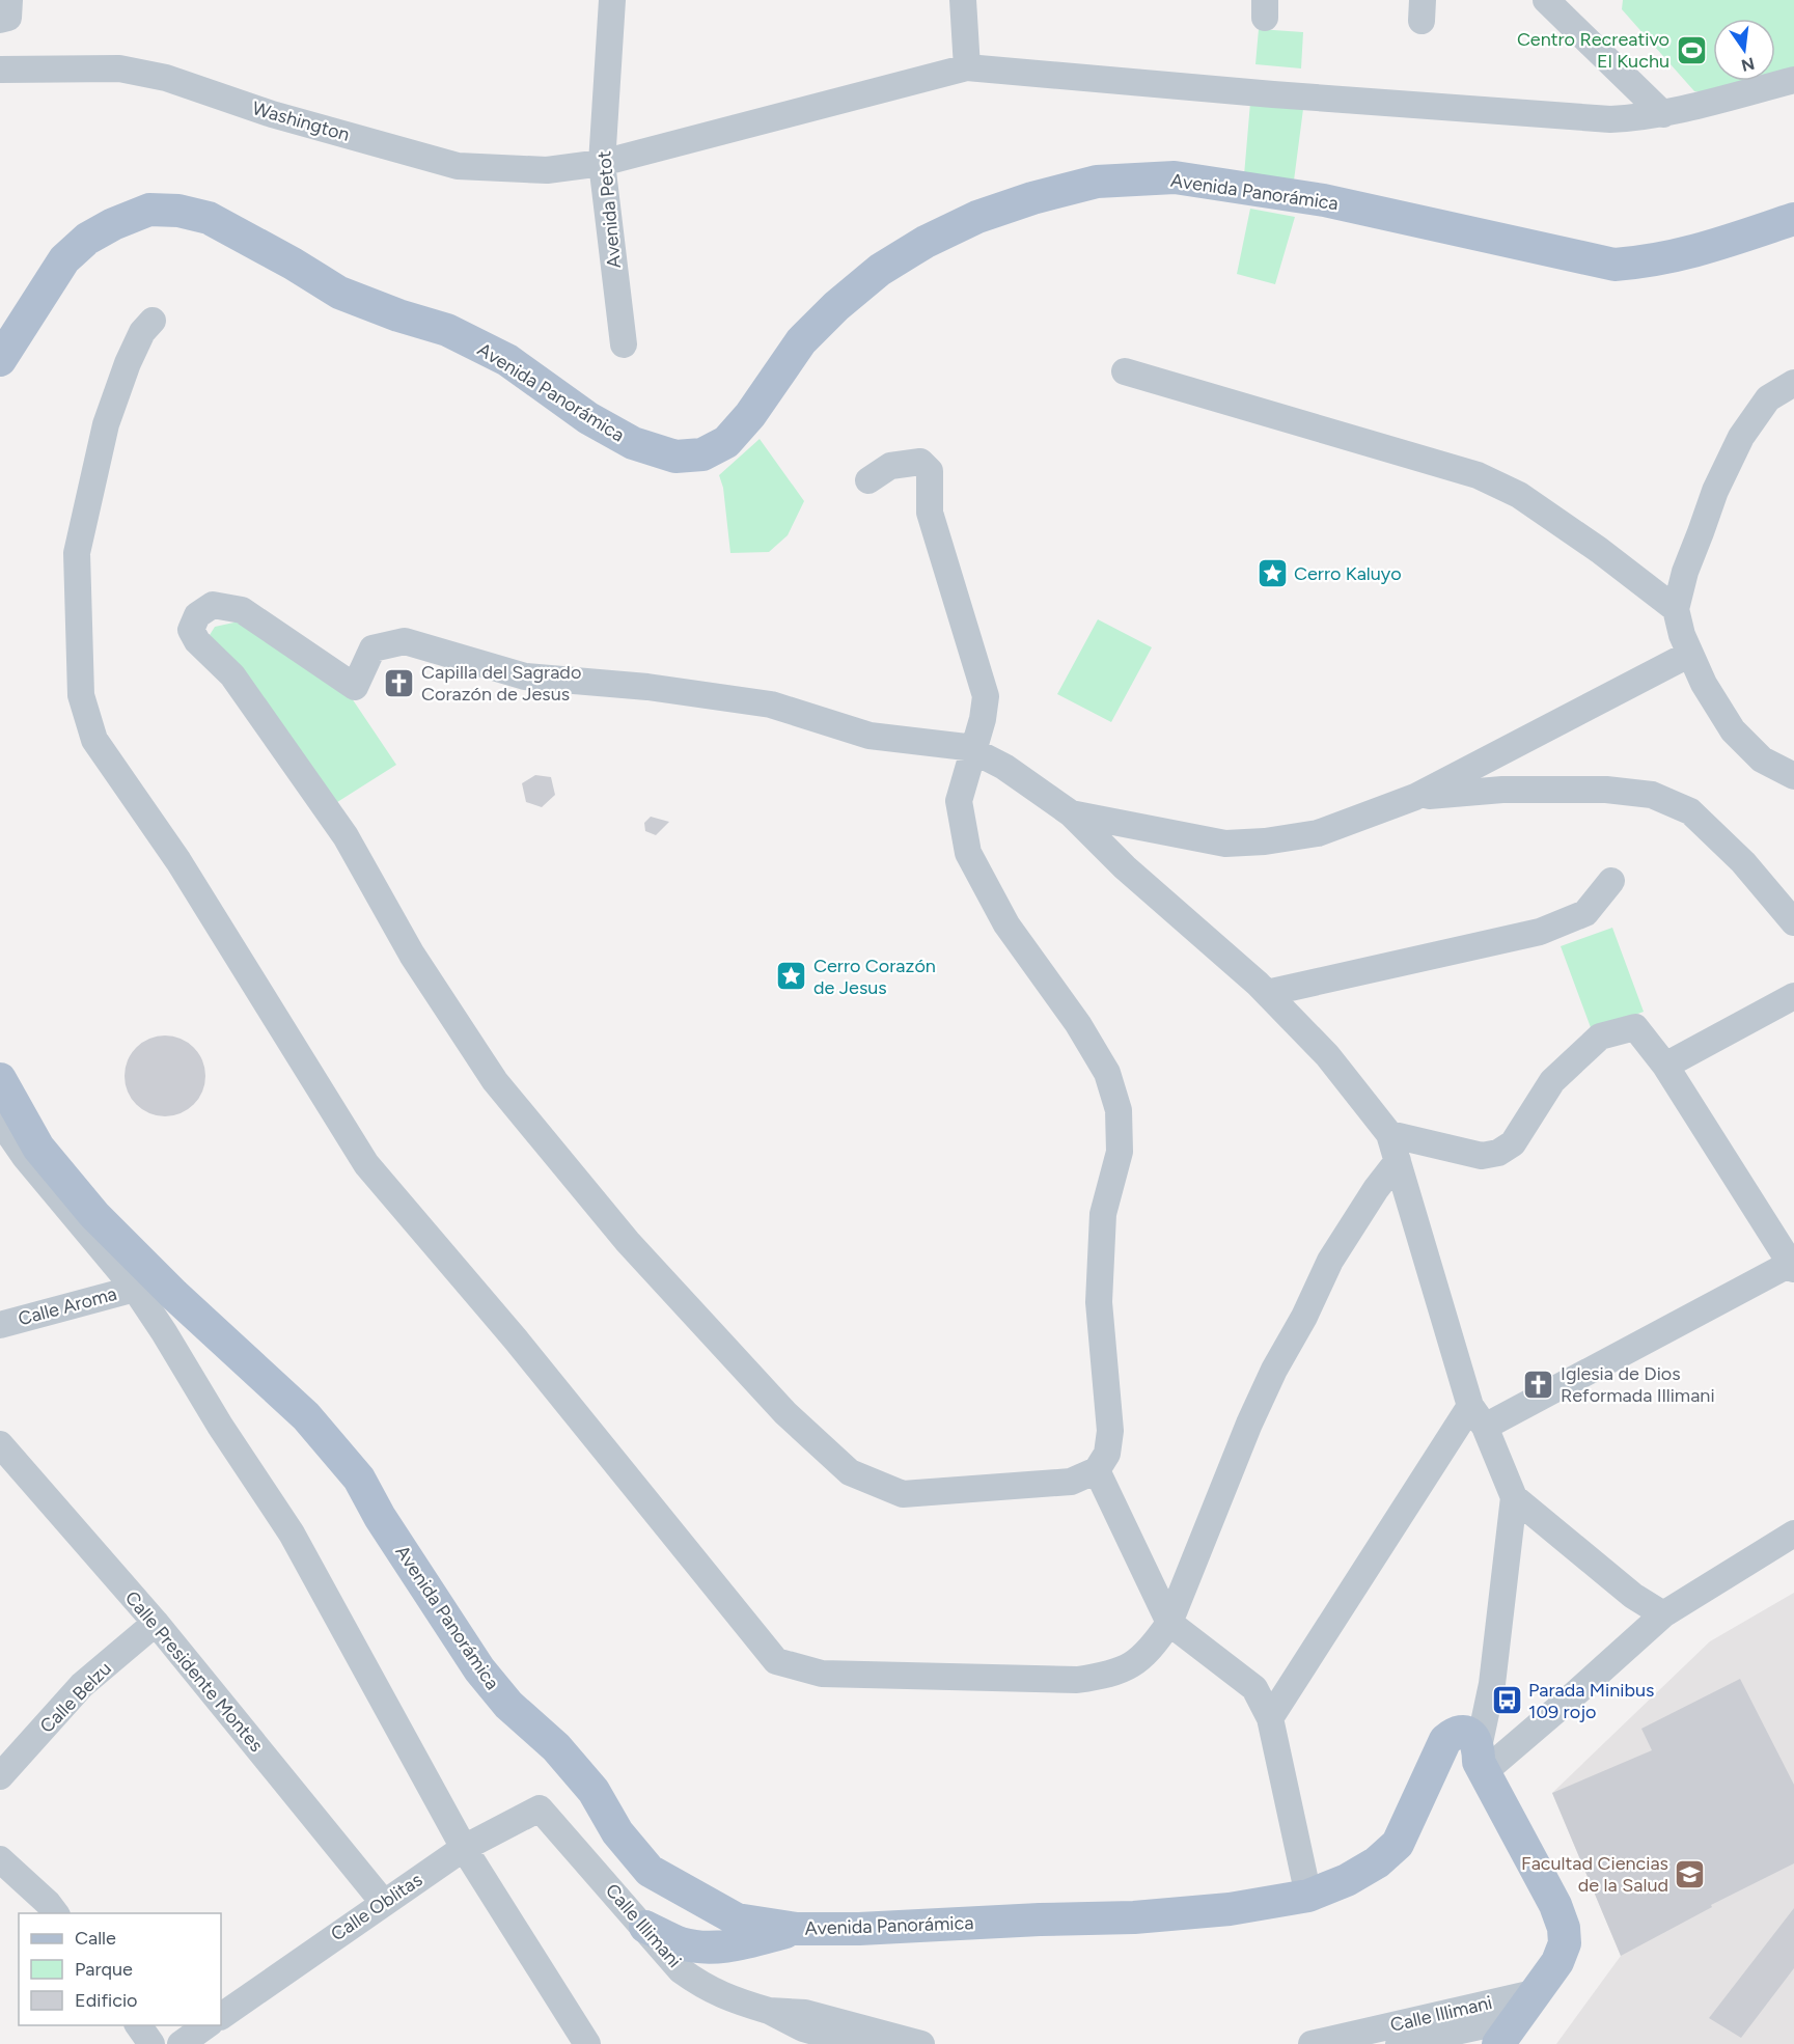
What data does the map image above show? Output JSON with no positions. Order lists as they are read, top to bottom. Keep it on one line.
{"streets":{"main road":["Avenida Panorámica"],"street":["Washington","Avenida Petot","Calle Aroma","Calle Presidente Montes","Calle Belzu","Calle Oblitas","Calle Illimani"]},"crossings":[["Washington","Avenida Petot"],["Avenida Panorámica","Calle Illimani"],["Calle Presidente Montes","Calle Belzu"],["Calle Presidente Montes","Calle Oblitas"],["Calle Oblitas","Calle Illimani"]],"places":{"sports":["Centro Recreativo El Kuchu"],"place":["Cerro Kaluyo","Cerro Corazón de Jesus"],"church":["Capilla del Sagrado Corazón de Jesus","Iglesia de Dios Reformada Illimani"],"bus stop":["Parada Minibus 109 rojo"],"school or university":["Facultad Ciencias de la Salud"]},"legend":["Calle","Parque","Edificio"],"north":"bottom"}
